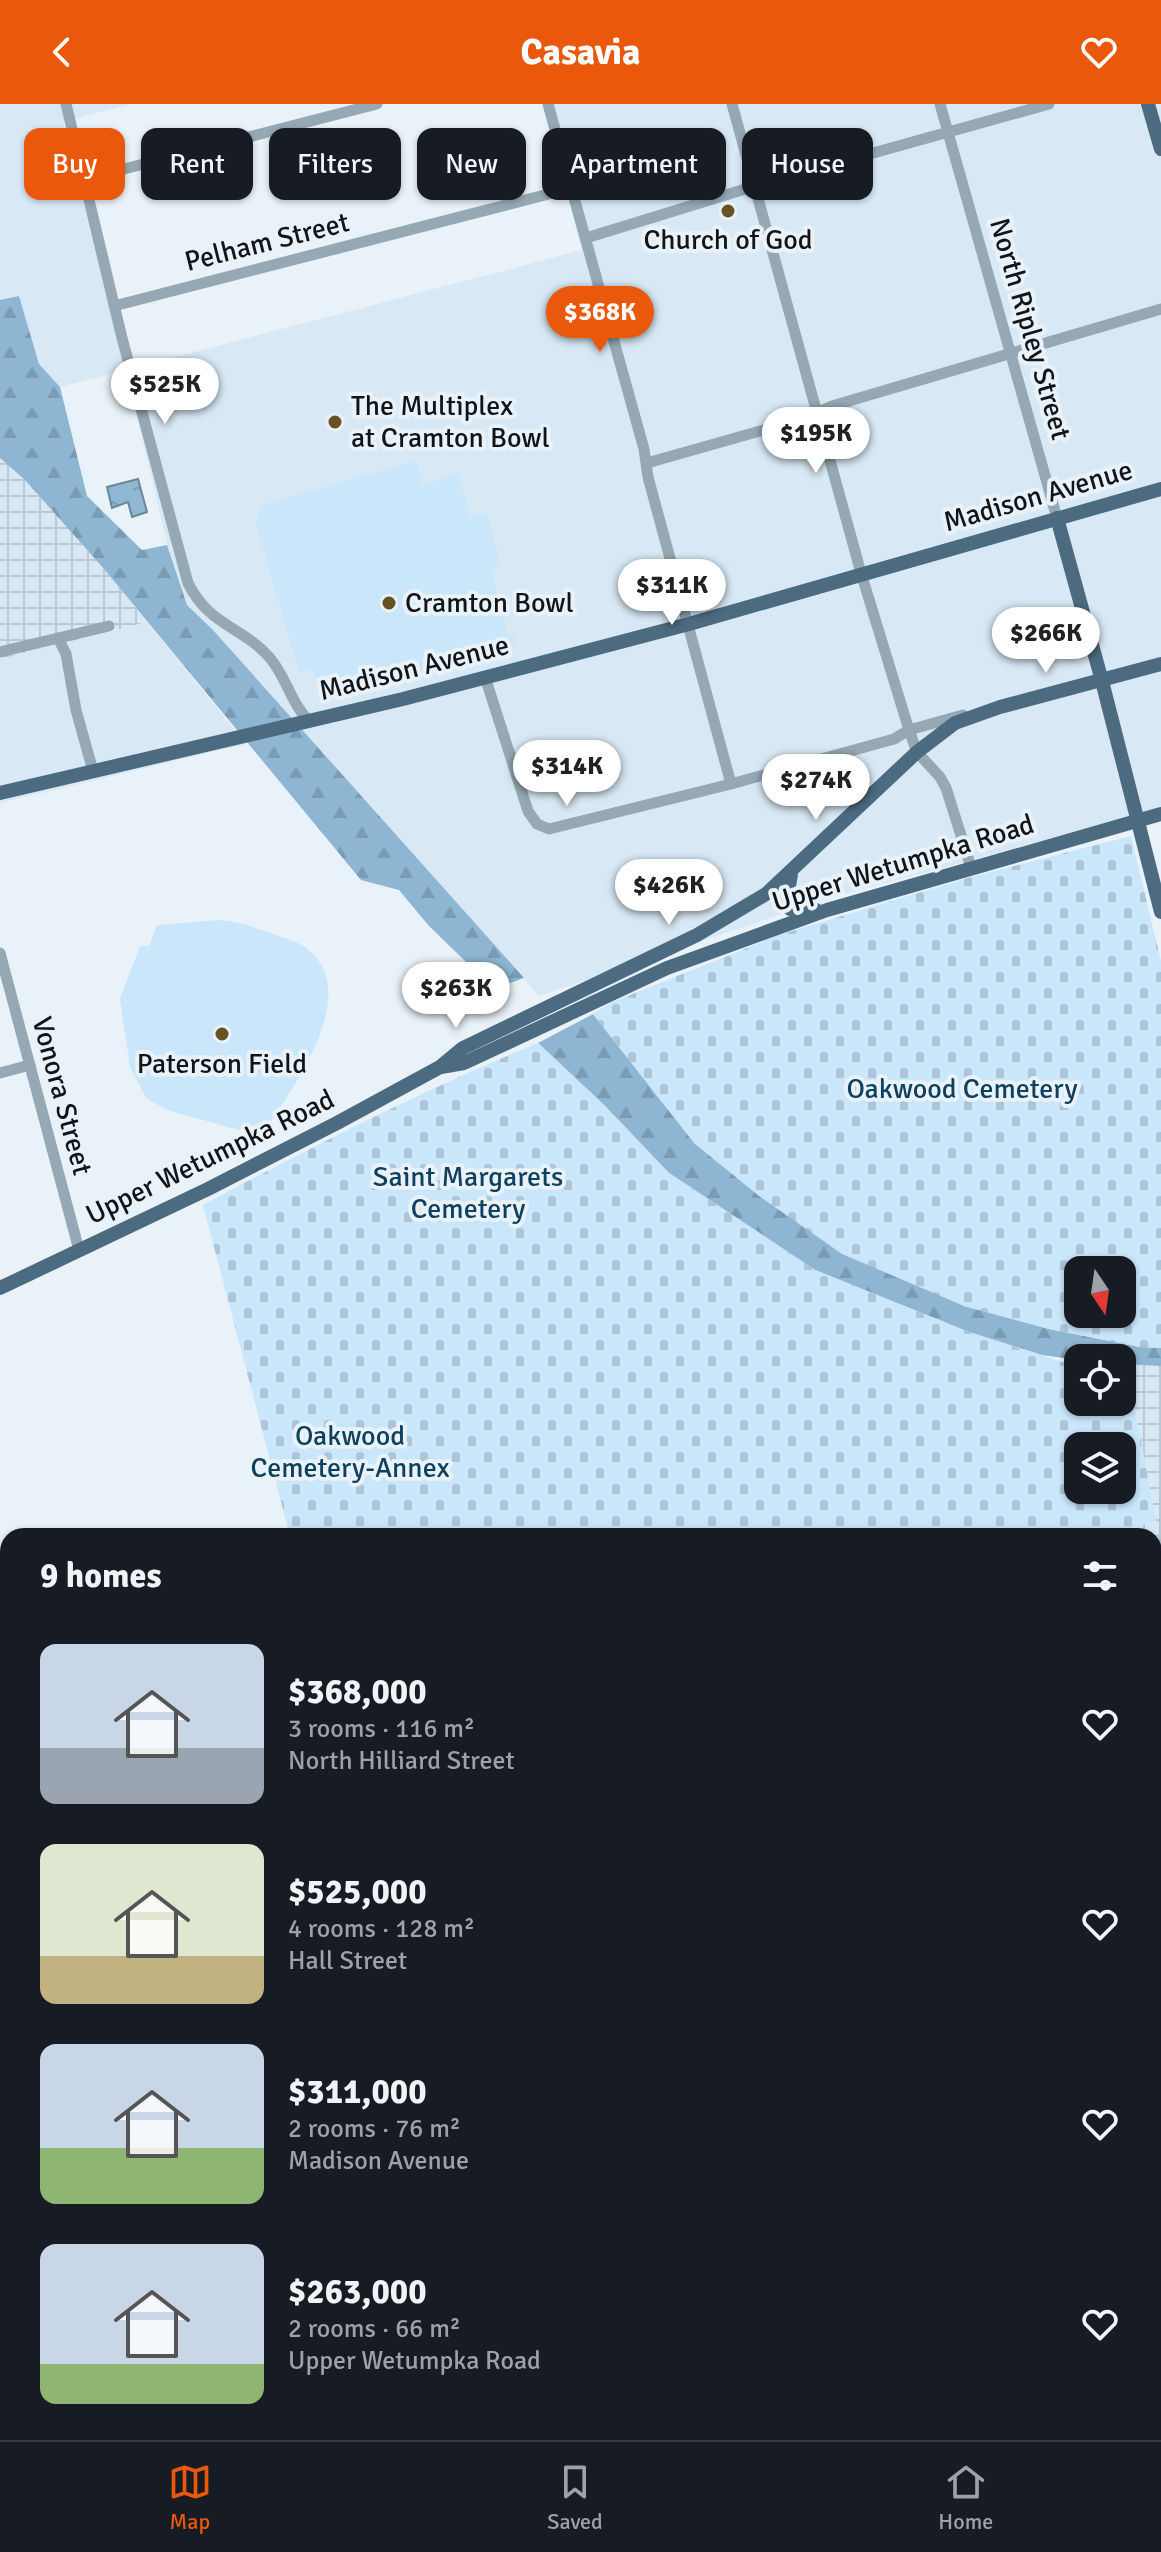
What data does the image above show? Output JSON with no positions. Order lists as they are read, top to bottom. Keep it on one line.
{"streets":{"main road":["North Ripley Street","Madison Avenue","Upper Wetumpka Road"],"street":["Pelham Street","Vonora Street"]},"crossings":[["North Ripley Street","Madison Avenue"],["North Ripley Street","Upper Wetumpka Road"],["Upper Wetumpka Road","Vonora Street"]],"parks":["Oakwood Cemetery","Saint Margarets Cemetery","Oakwood Cemetery-Annex"],"places":["Church of God","The Multiplex at Cramton Bowl","Cramton Bowl","Paterson Field"],"north":"bottom","page":{"header":"Casavia","chip":["Buy","Rent","Filters","New","Apartment","House"],"price":["$368K","$525K","$195K","$311K","$266K","$314K","$274K","$426K","$263K"],"heading":"9 homes","list":[{"name":"$368,000","note":"3 rooms · 116 m² · North Hilliard Street"},{"name":"$525,000","note":"4 rooms · 128 m² · Hall Street"},{"name":"$311,000","note":"2 rooms · 76 m² · Madison Avenue"},{"name":"$263,000","note":"2 rooms · 66 m² · Upper Wetumpka Road"}],"tabs":["Map","Saved","Home"]}}
